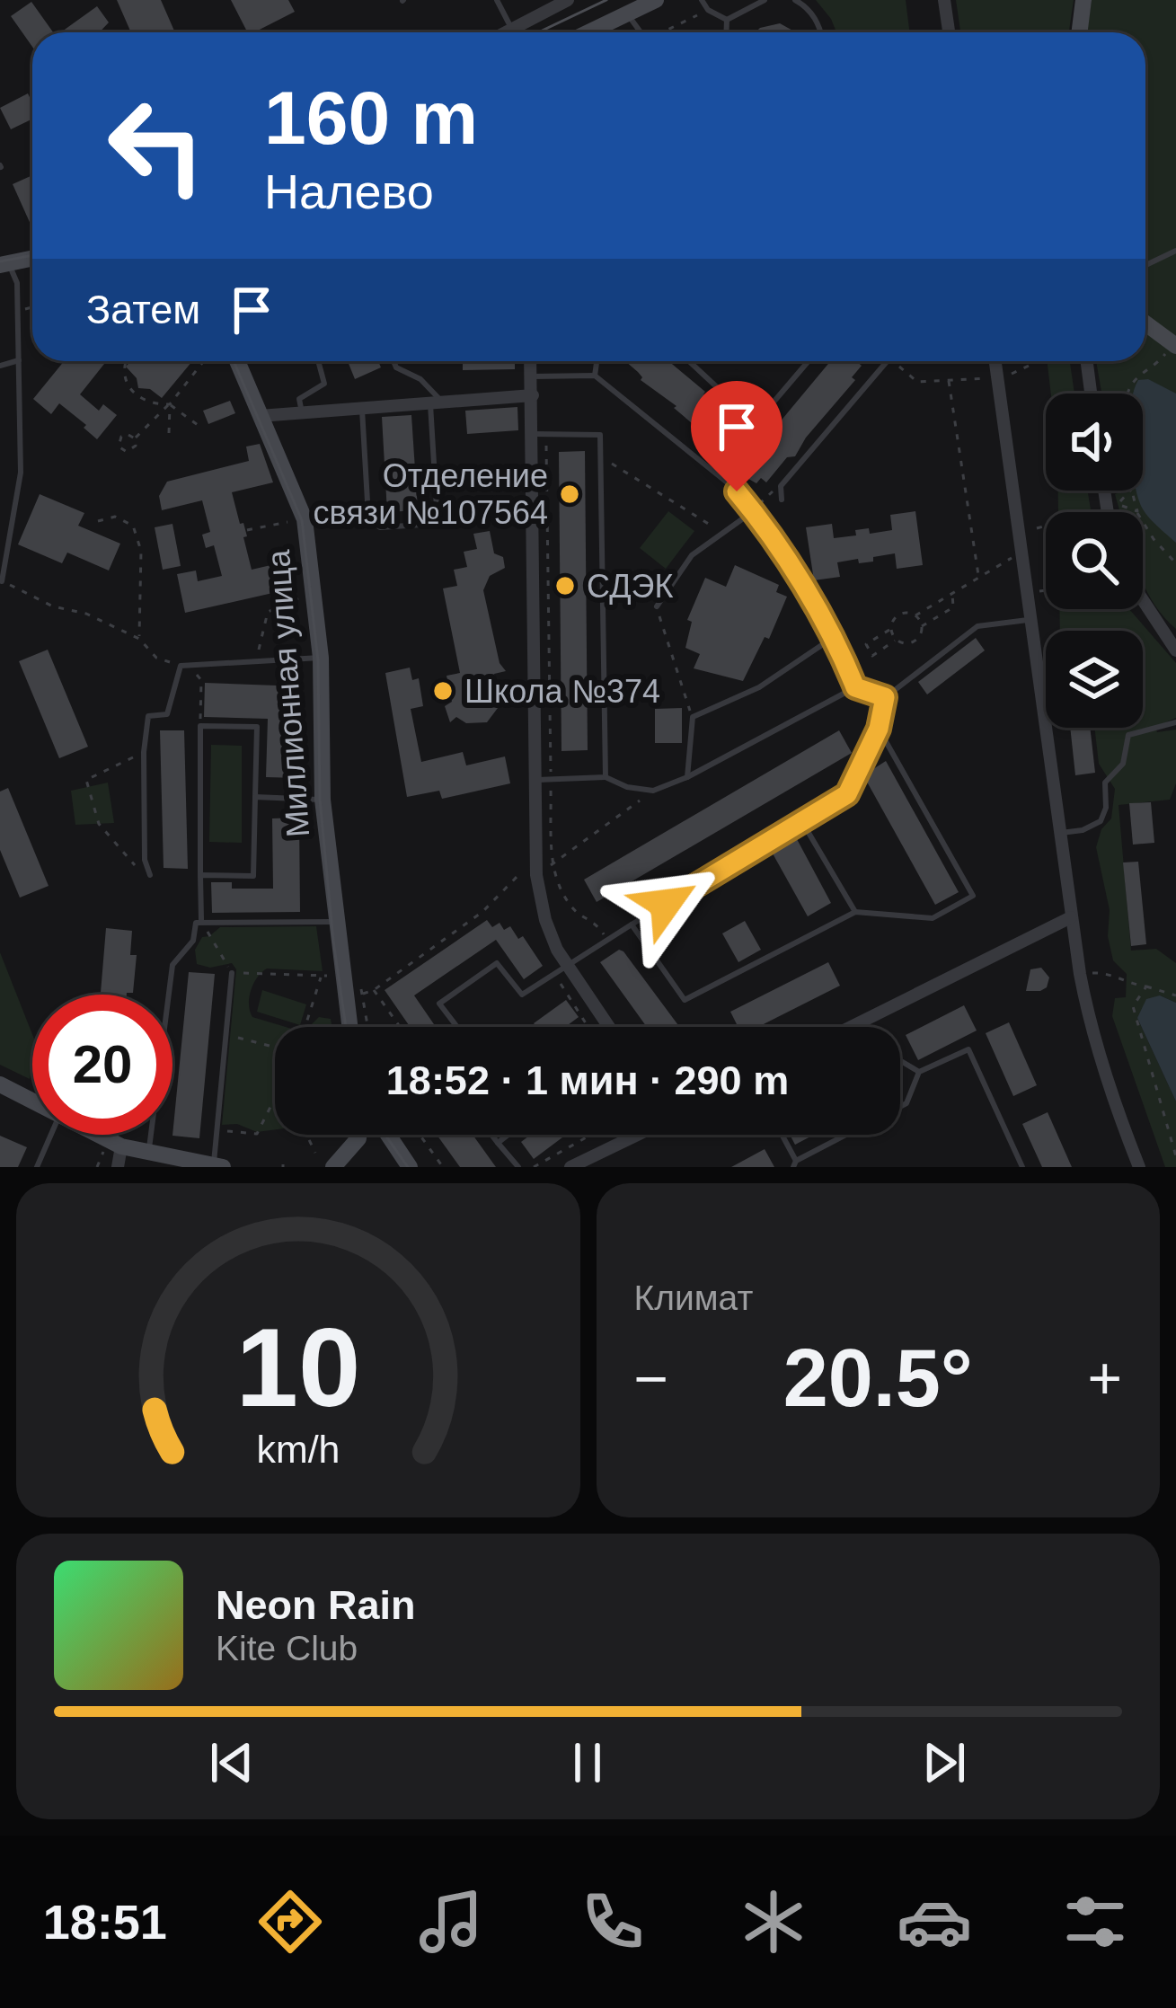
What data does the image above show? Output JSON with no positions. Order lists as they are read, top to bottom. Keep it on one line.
{"streets":{"street":["Миллионная улица"]},"places":["Отделение связи №107564","СДЭК","Школа №374"],"page":{"turn":["160 m","Налево"],"then":"Затем","limit":"20","trip":"18:52 · 1 мин · 290 m","tile":"Климат","heat":["−","20.5°","+"],"song":["Neon Rain","Kite Club"],"tabs":"18:51","gauge":["10","km/h"]}}
